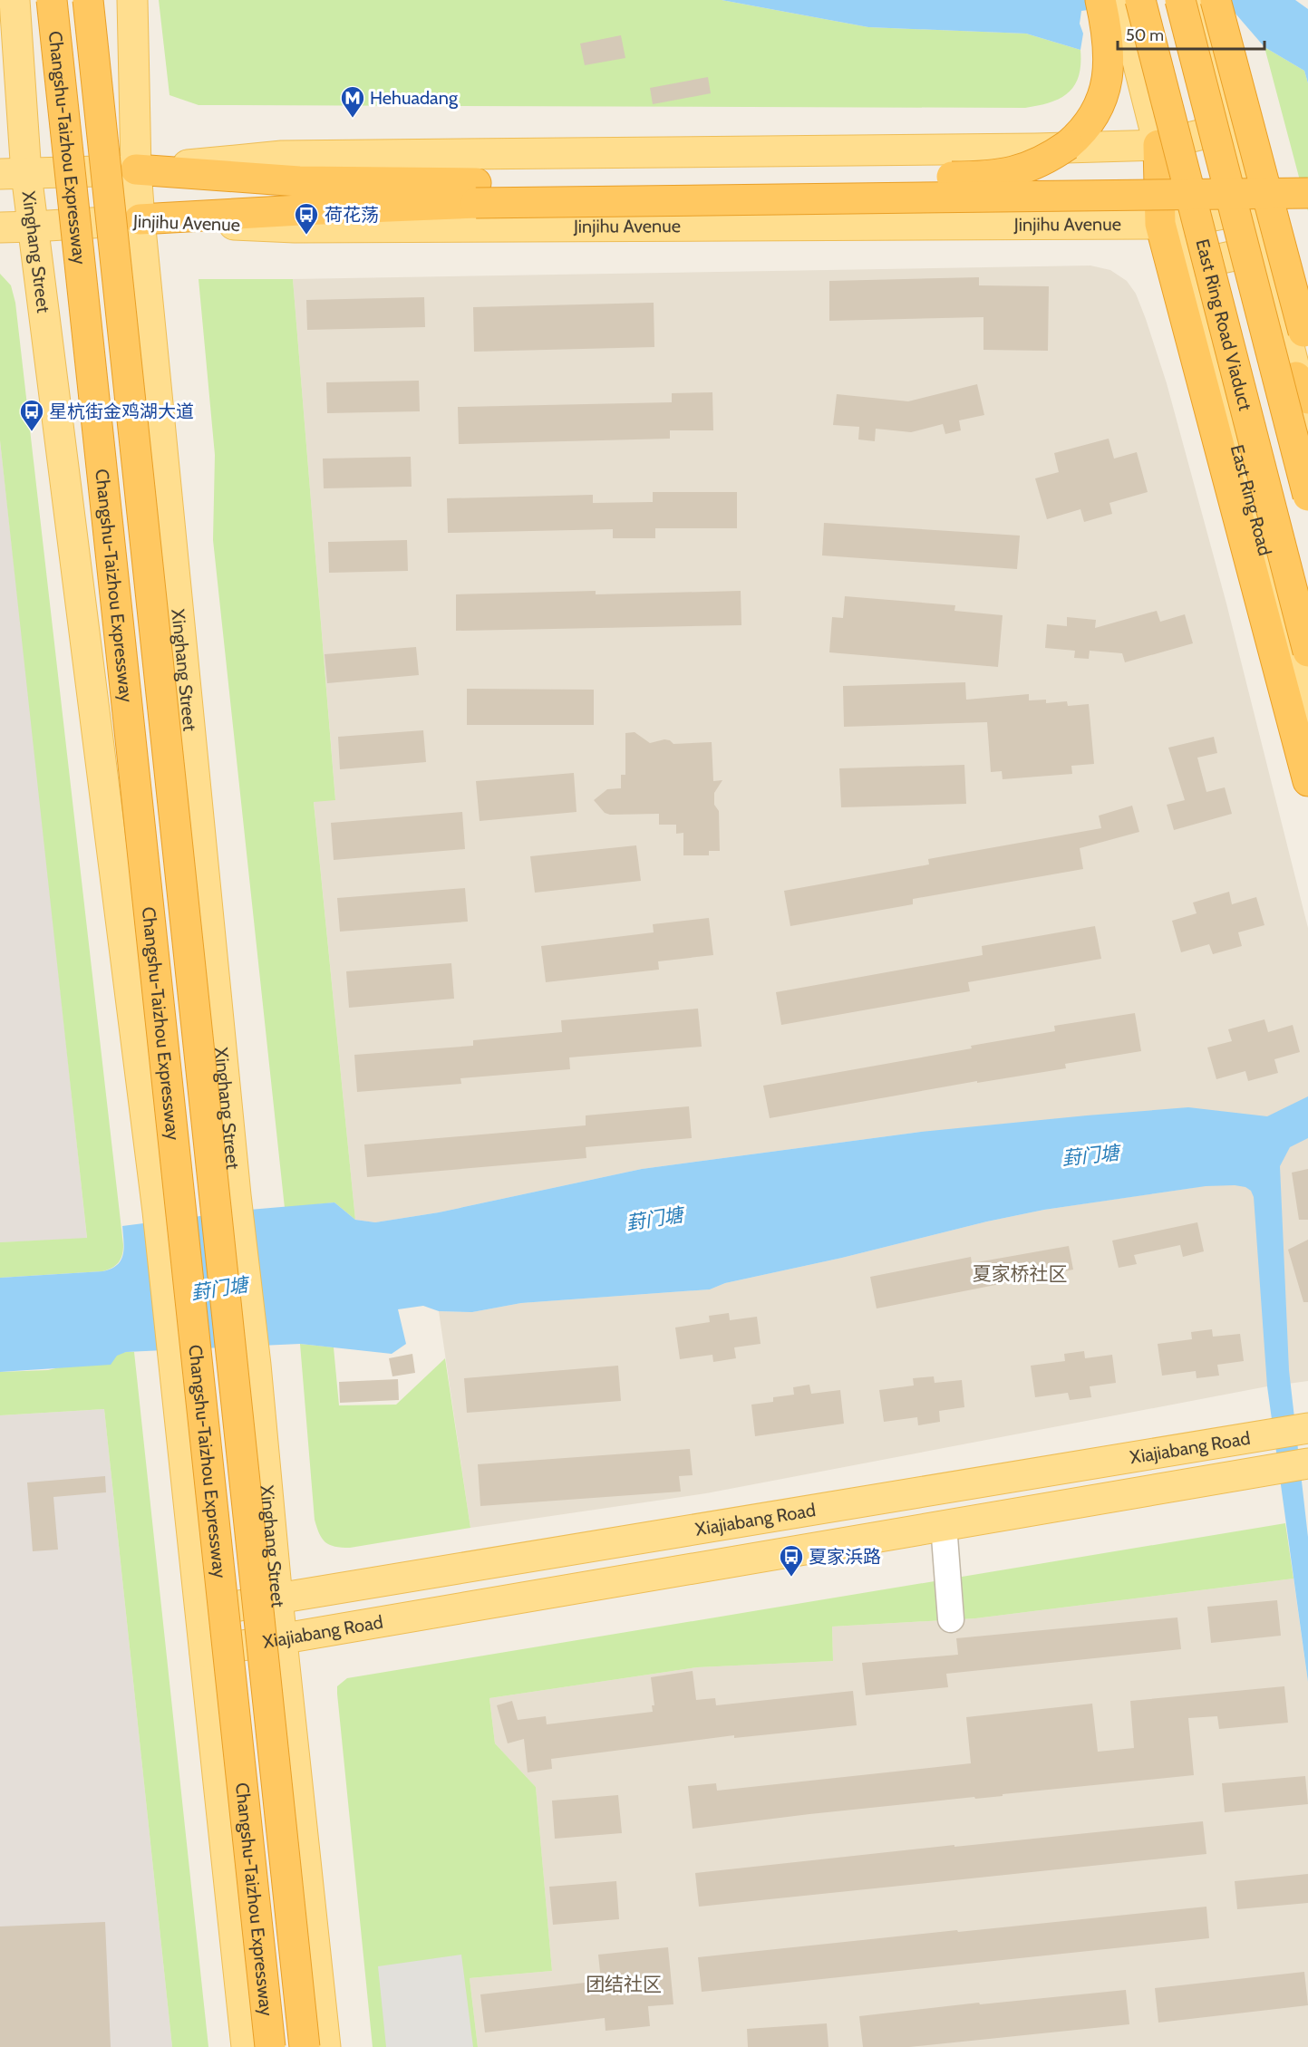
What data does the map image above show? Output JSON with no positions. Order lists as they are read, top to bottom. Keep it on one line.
{"streets":{"highway":["Changshu-Taizhou Expressway","East Ring Road Viaduct"],"main road":["Jinjihu Avenue","Xinghang Street","East Ring Road","Xiajiabang Road"]},"crossings":[["Jinjihu Avenue","Xinghang Street"],["Jinjihu Avenue","East Ring Road"],["Xinghang Street","Xiajiabang Road"]],"districts":["夏家桥社区","团结社区"],"water":["葑门塘"],"places":{"metro station":["Hehuadang"],"bus stop":["荷花荡","星杭街金鸡湖大道","夏家浜路"]},"scale_bar":"50 m"}
